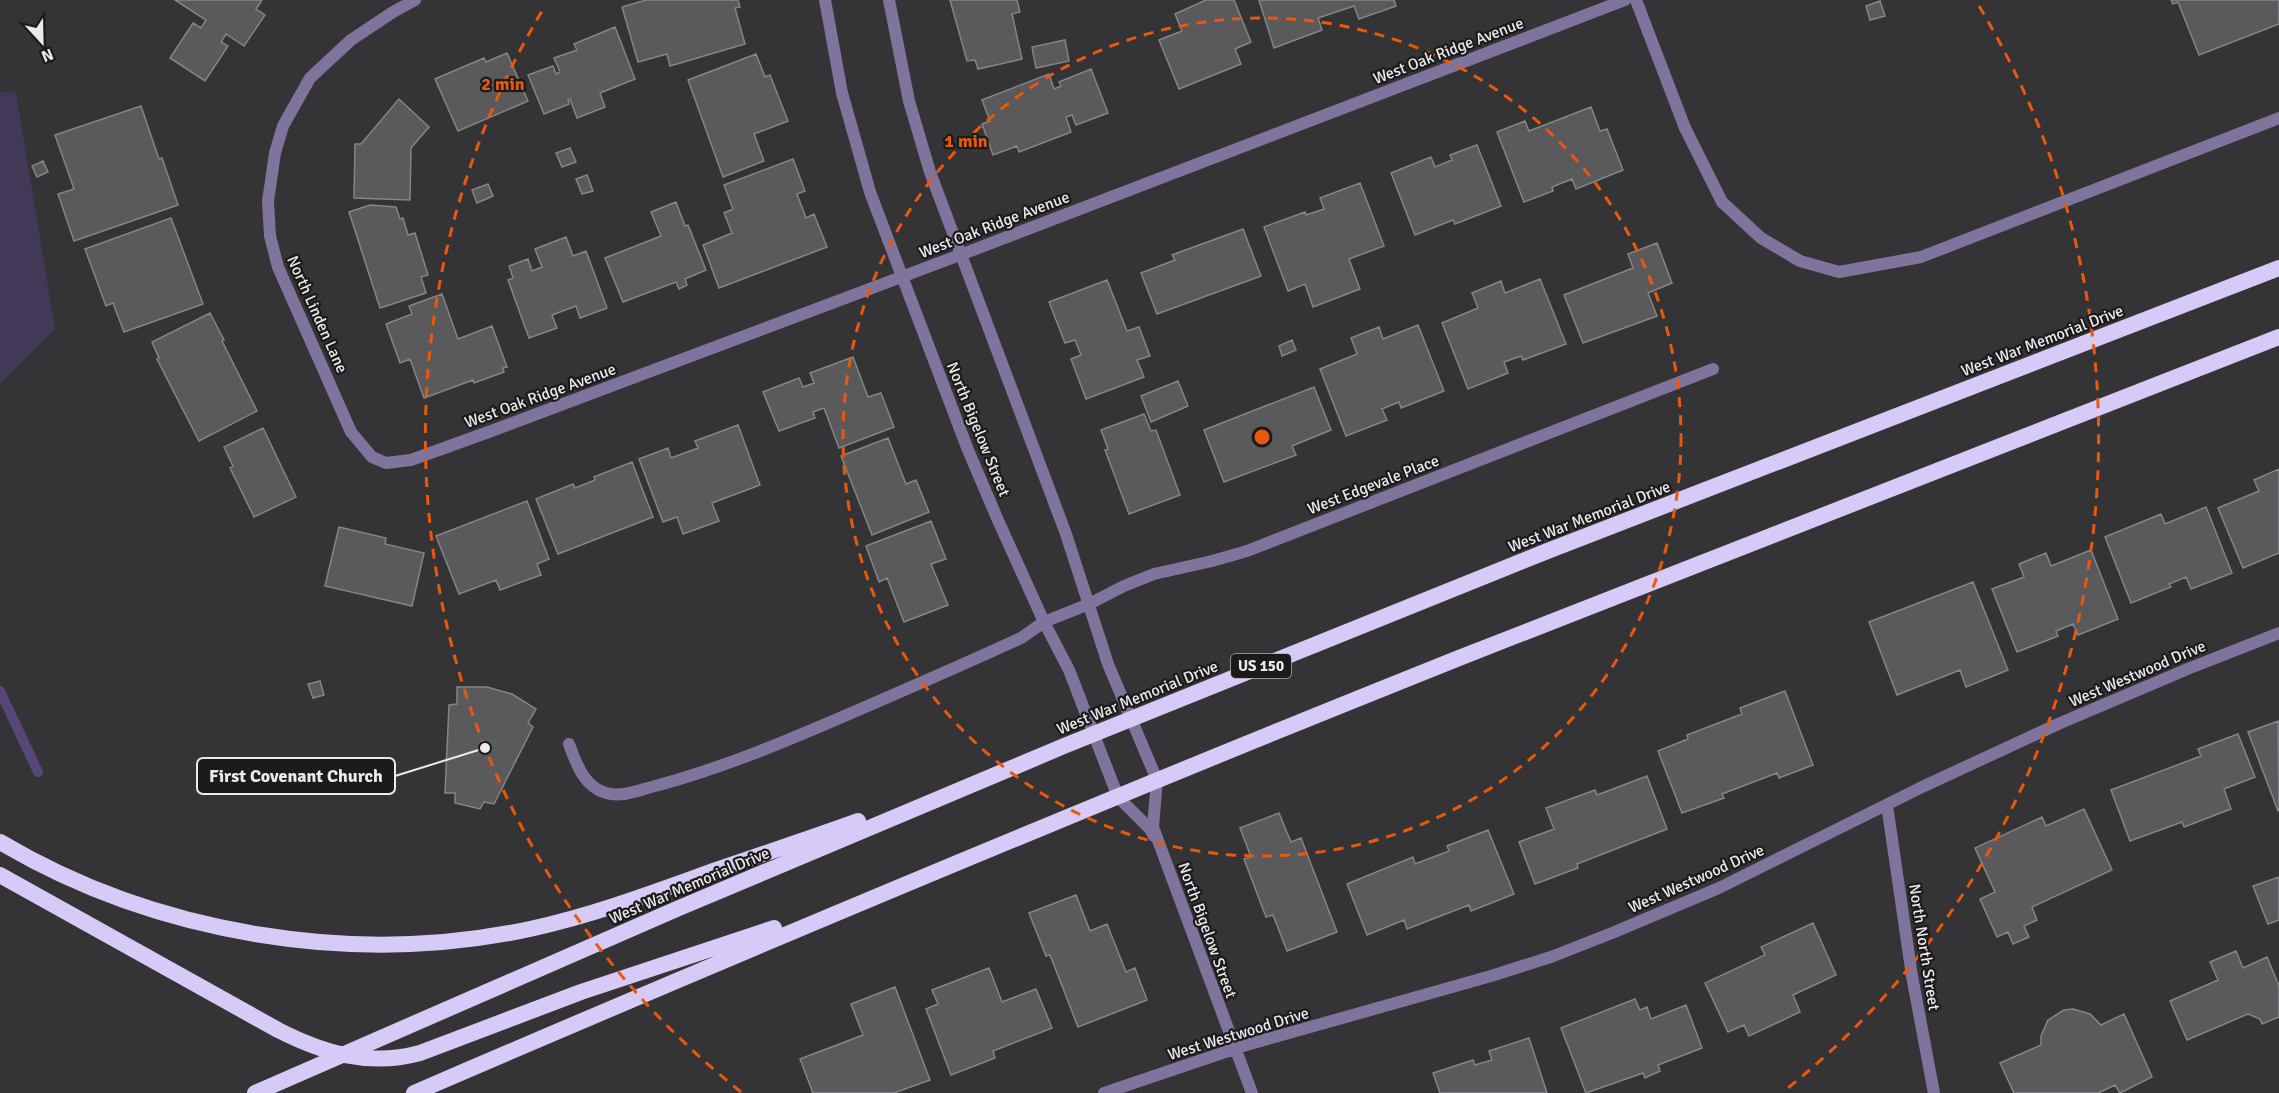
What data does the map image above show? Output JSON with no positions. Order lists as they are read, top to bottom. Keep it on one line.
{"streets":{"highway":["West War Memorial Drive","US 150"],"street":["West Oak Ridge Avenue","North Linden Lane","North Bigelow Street","West Edgevale Place","West Westwood Drive","North North Street"]},"crossings":[["West Oak Ridge Avenue","North Linden Lane"],["West Oak Ridge Avenue","North Bigelow Street"],["West War Memorial Drive","North Bigelow Street"],["North Bigelow Street","West Edgevale Place"],["North Bigelow Street","West Westwood Drive"],["West Westwood Drive","North North Street"]],"places":["First Covenant Church"],"north":"bottom","rings":["2 min","1 min"]}
